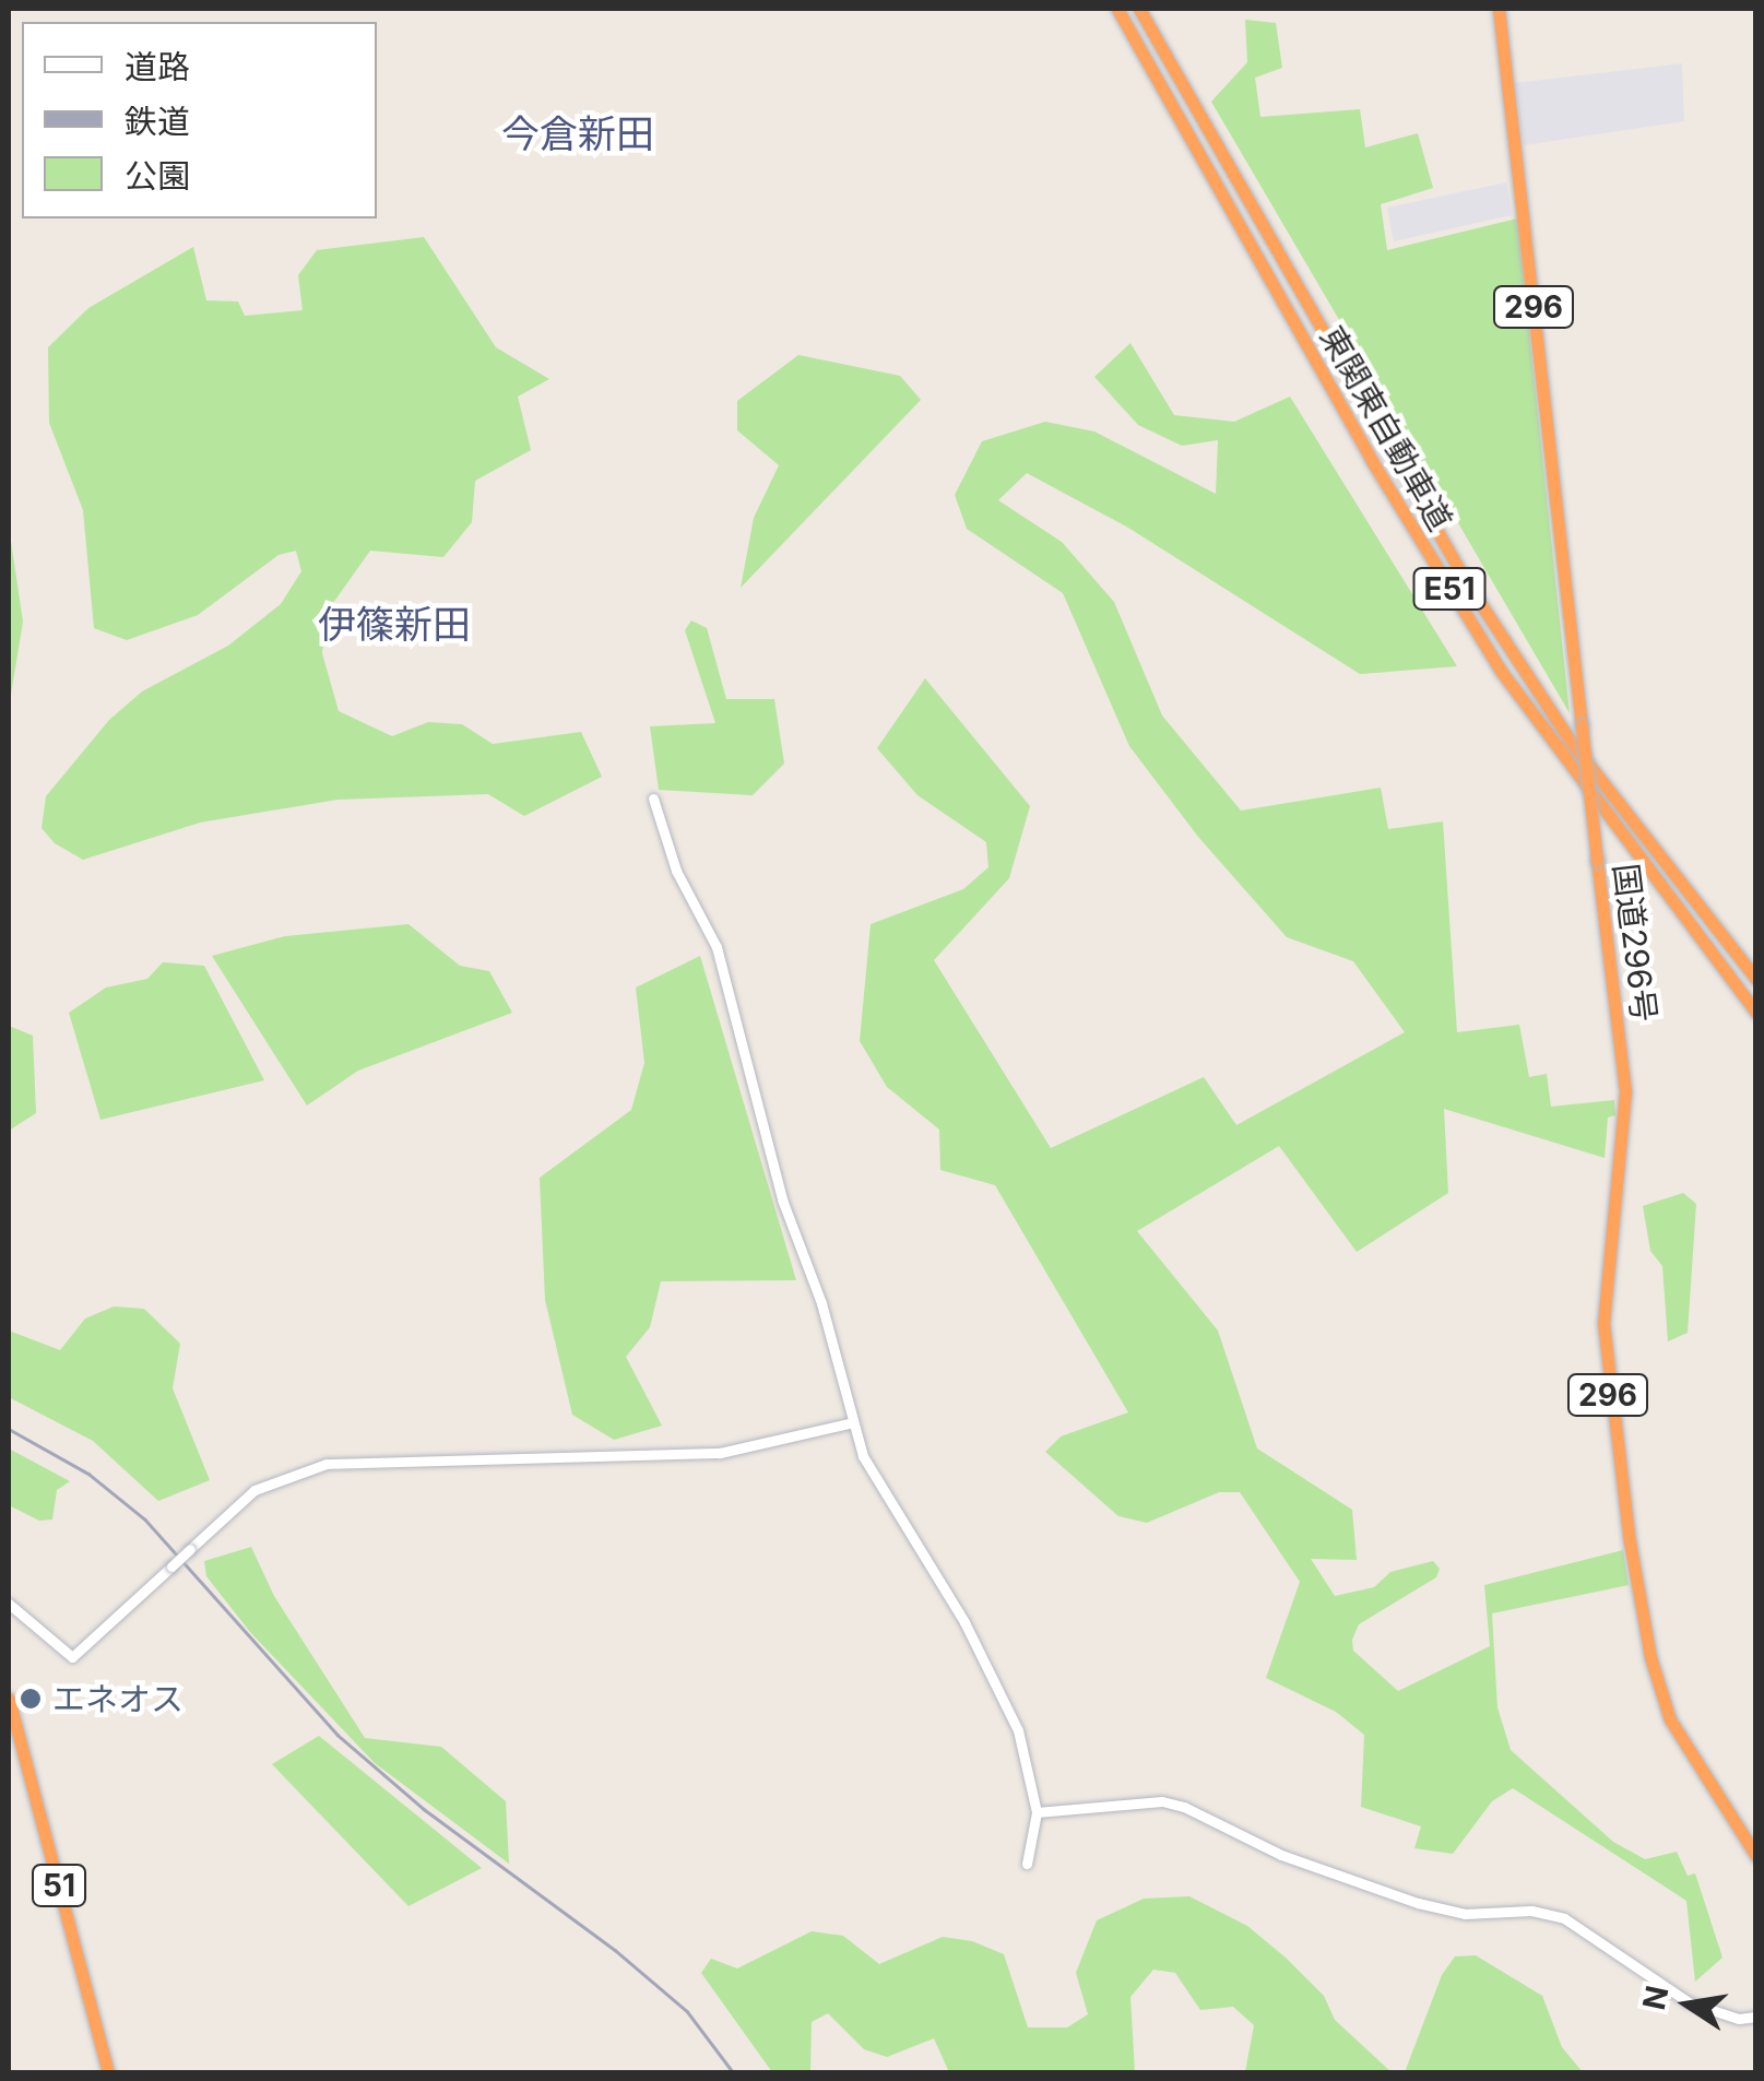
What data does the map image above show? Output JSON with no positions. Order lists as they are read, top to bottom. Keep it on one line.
{"streets":{"highway":["296","東関東自動車道","E51","国道296号","51"]},"districts":["今倉新田","伊篠新田"],"places":["エネオス"],"legend":["道路","鉄道","公園"],"north":"left"}
